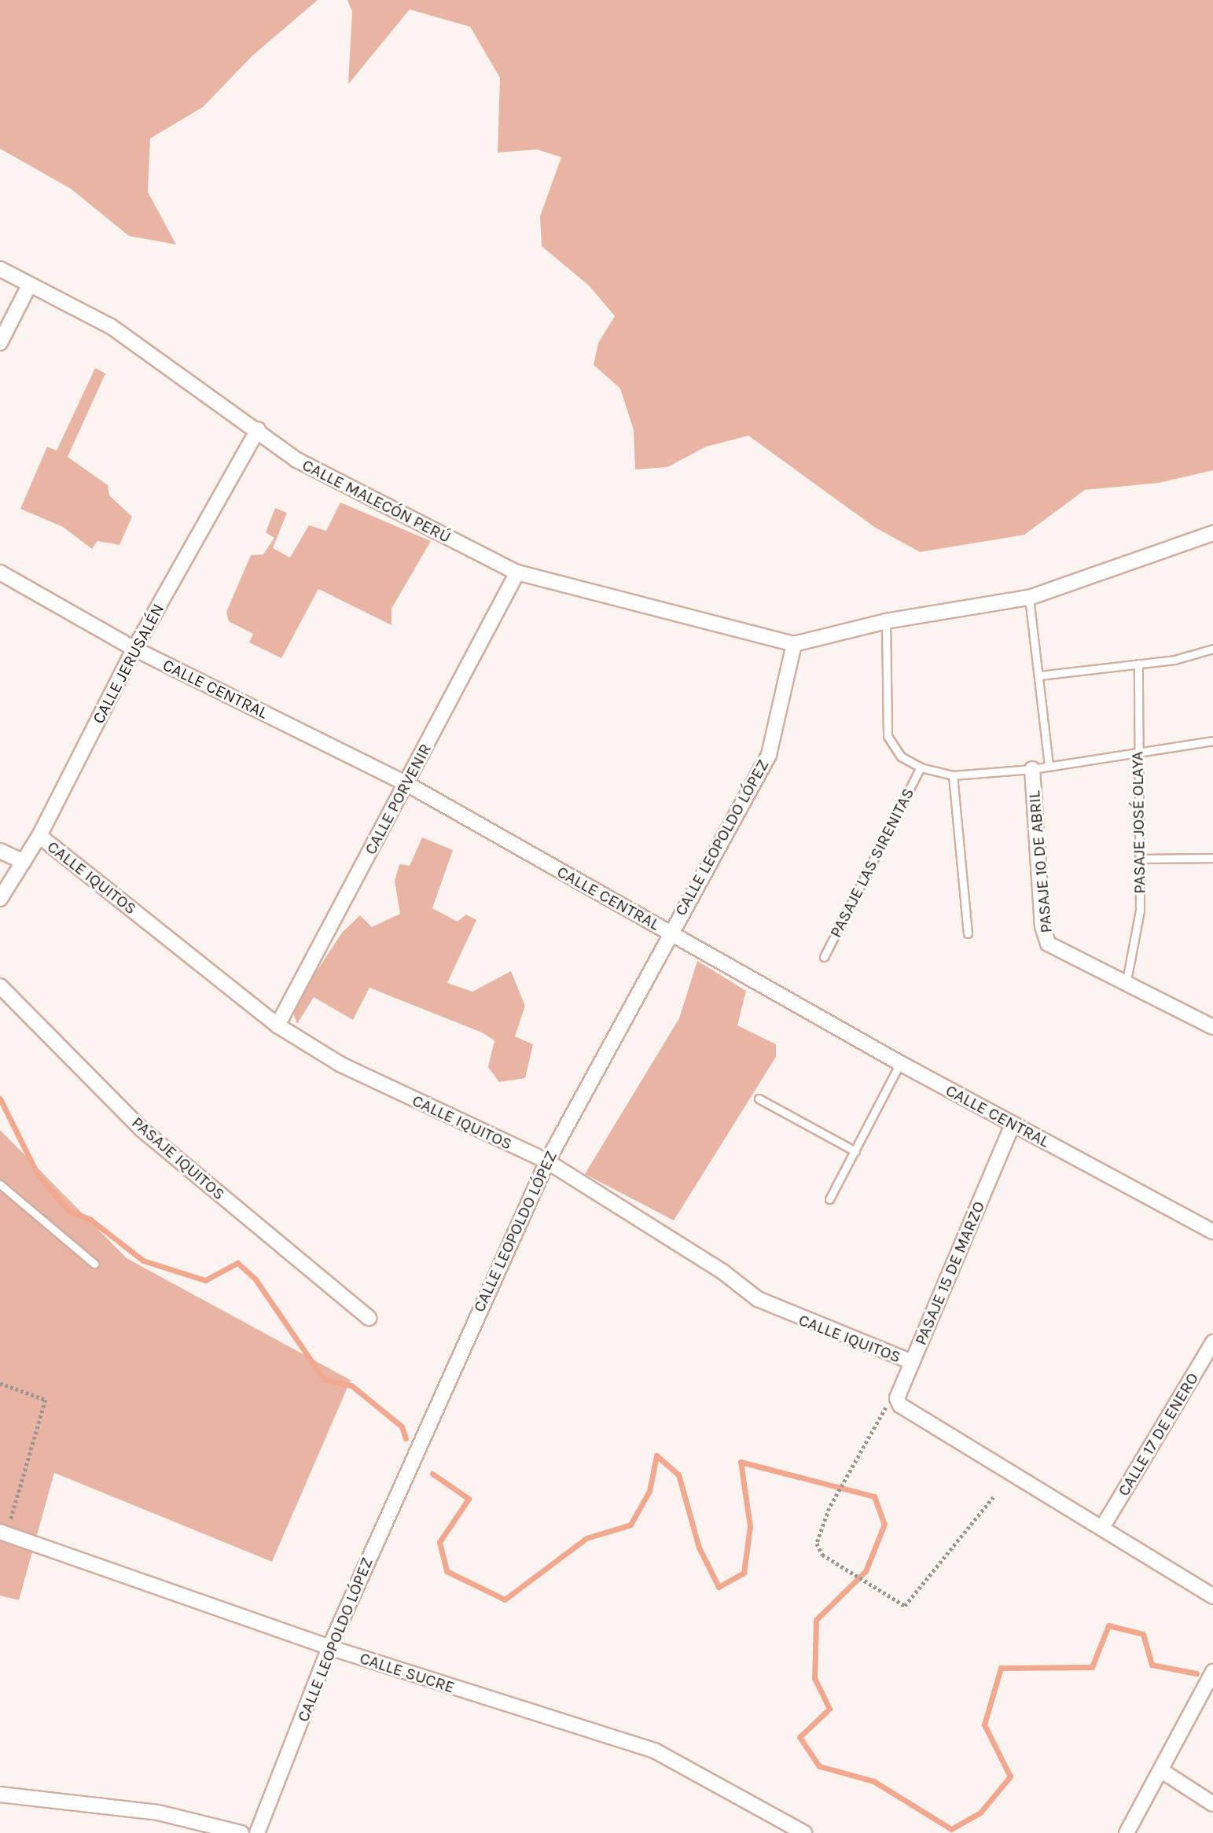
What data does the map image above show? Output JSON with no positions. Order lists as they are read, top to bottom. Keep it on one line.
{"streets":{"street":["CALLE MALECÓN PERÚ","CALLE JERUSALÉN","CALLE CENTRAL","CALLE PORVENIR","CALLE LEOPOLDO LÓPEZ","PASAJE 10 DE ABRIL","CALLE IQUITOS","PASAJE IQUITOS","PASAJE 15 DE MARZO","CALLE 17 DE ENERO","CALLE SUCRE"],"lane":["PASAJE JOSÉ OLAYA","PASAJE LAS SIRENITAS"]},"crossings":[["CALLE MALECÓN PERÚ","CALLE JERUSALÉN"],["CALLE MALECÓN PERÚ","CALLE PORVENIR"],["CALLE MALECÓN PERÚ","CALLE LEOPOLDO LÓPEZ"],["CALLE JERUSALÉN","CALLE CENTRAL"],["CALLE JERUSALÉN","CALLE IQUITOS"],["CALLE CENTRAL","CALLE PORVENIR"],["CALLE CENTRAL","CALLE LEOPOLDO LÓPEZ"],["CALLE CENTRAL","PASAJE 15 DE MARZO"],["CALLE PORVENIR","CALLE IQUITOS"],["PASAJE JOSÉ OLAYA","PASAJE 10 DE ABRIL"],["CALLE LEOPOLDO LÓPEZ","CALLE IQUITOS"],["CALLE LEOPOLDO LÓPEZ","CALLE SUCRE"],["CALLE IQUITOS","PASAJE 15 DE MARZO"]]}
